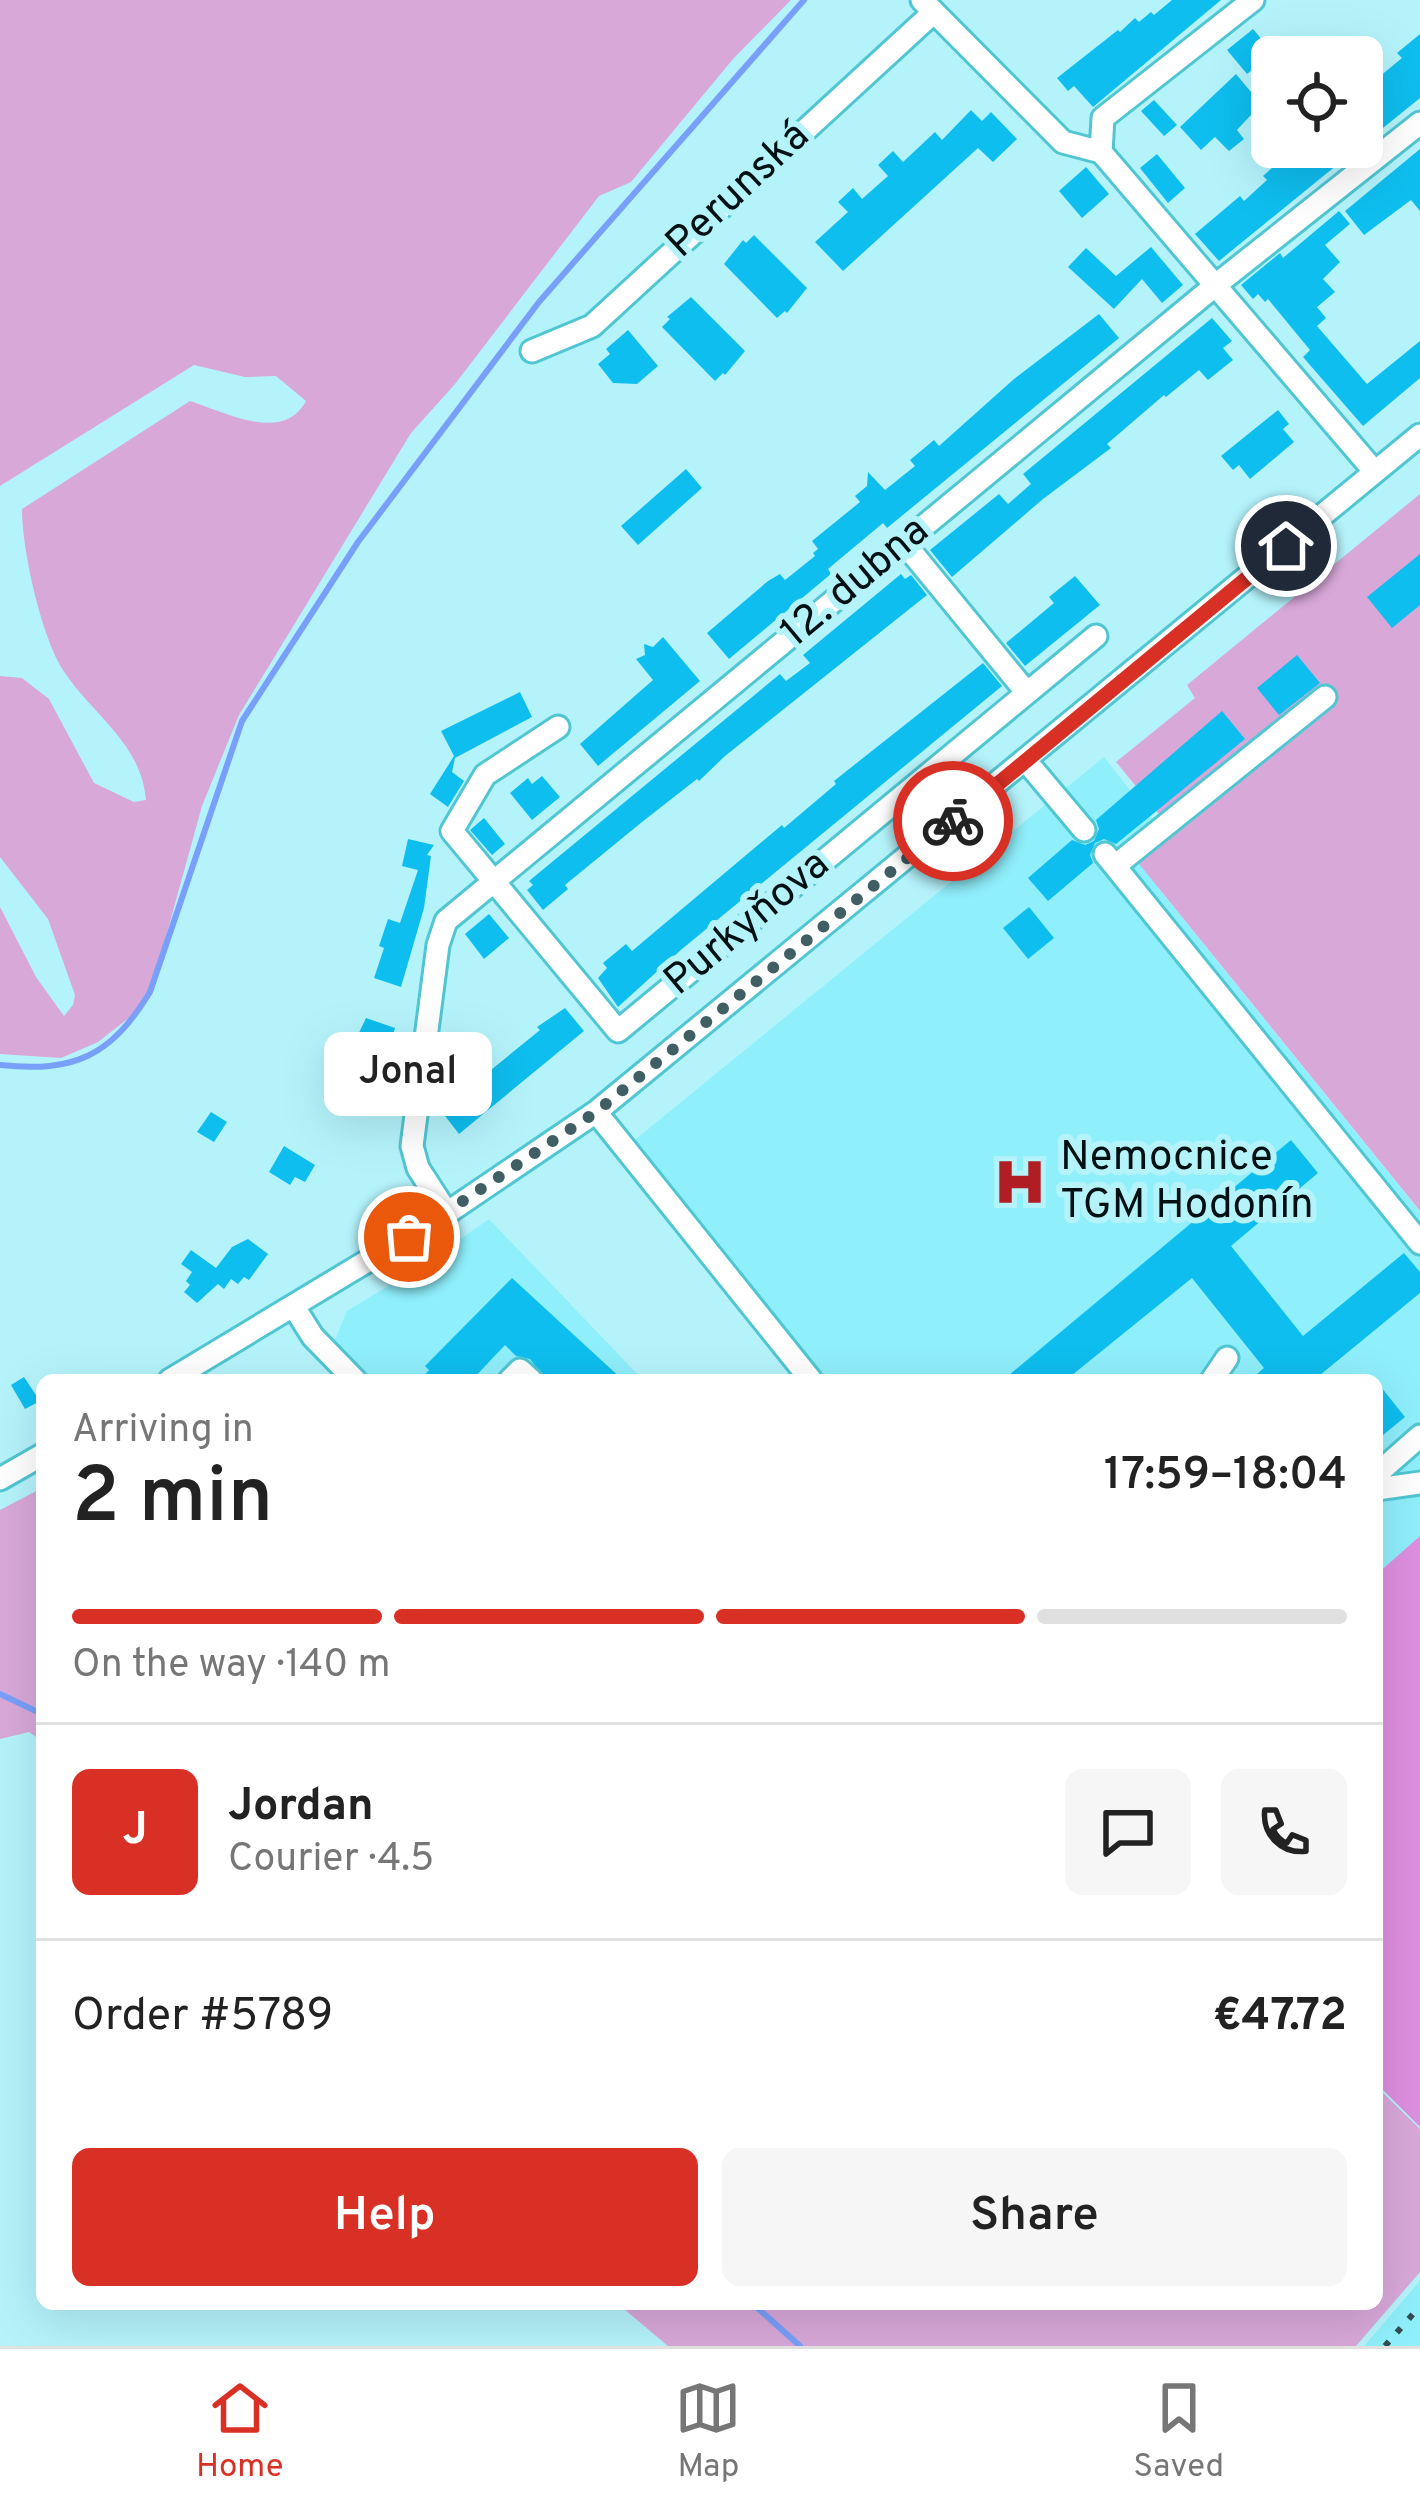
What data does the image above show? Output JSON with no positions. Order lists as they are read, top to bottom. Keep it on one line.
{"streets":{"street":["Perunská","12. dubna","Purkyňova"]},"crossings":[["12. dubna","Purkyňova"]],"places":{"hospital":["Nemocnice TGM Hodonín"],"other":["Jonal"]},"page":{"bubble":"Jonal","heading":["2 min","Arriving in","17:59–18:04"],"panel":["Jordan","Courier · 4.5","Order #5789","€47.72"],"bar":"On the way · 140 m","round":"J","buttons":["Help","Share"],"tabs":["Home","Map","Saved"]}}
